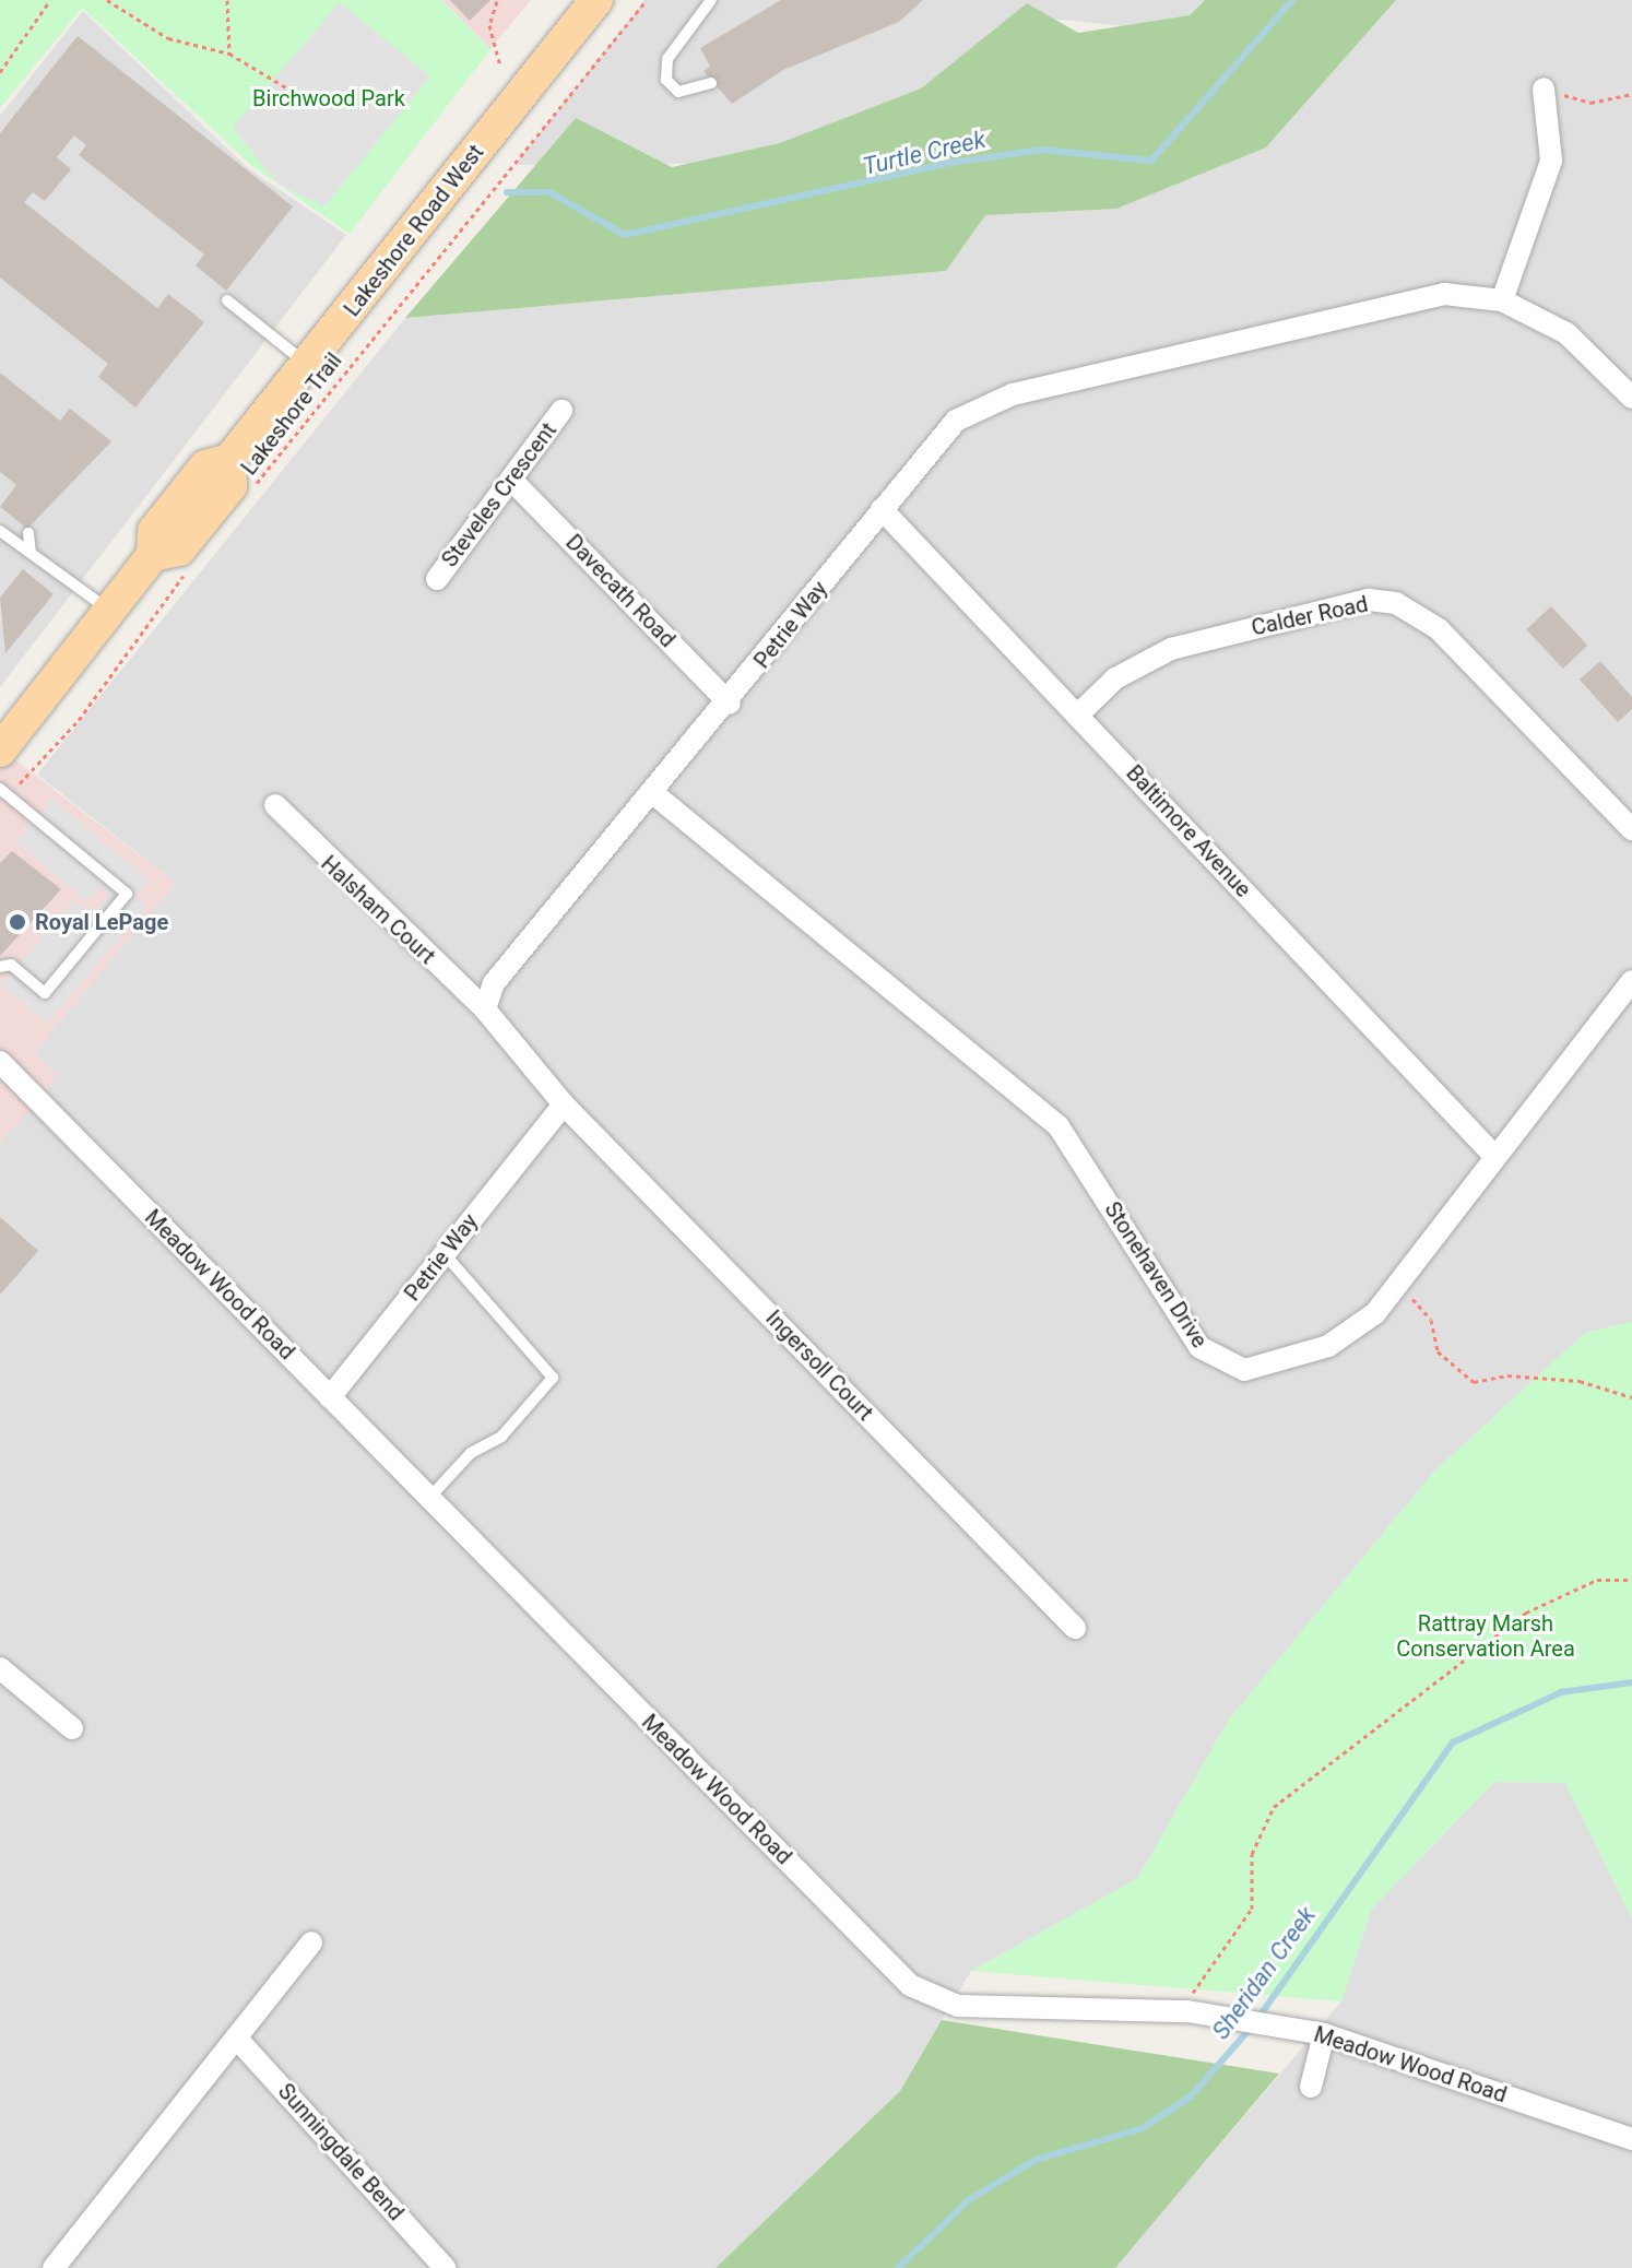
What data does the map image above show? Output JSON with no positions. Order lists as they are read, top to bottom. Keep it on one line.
{"streets":{"main road":["Lakeshore Road West"],"street":["Steveles Crescent","Davecath Road","Calder Road","Petrie Way","Baltimore Avenue","Halsham Court","Stonehaven Drive","Meadow Wood Road","Ingersoll Court","Sunningdale Bend"],"path":["Lakeshore Trail"]},"crossings":[["Steveles Crescent","Davecath Road"],["Davecath Road","Petrie Way"],["Calder Road","Baltimore Avenue"],["Petrie Way","Baltimore Avenue"],["Petrie Way","Halsham Court"],["Petrie Way","Stonehaven Drive"],["Petrie Way","Meadow Wood Road"],["Petrie Way","Ingersoll Court"],["Baltimore Avenue","Stonehaven Drive"]],"water":["Turtle Creek","Sheridan Creek"],"parks":["Birchwood Park","Rattray Marsh Conservation Area"],"places":["Royal LePage"]}
